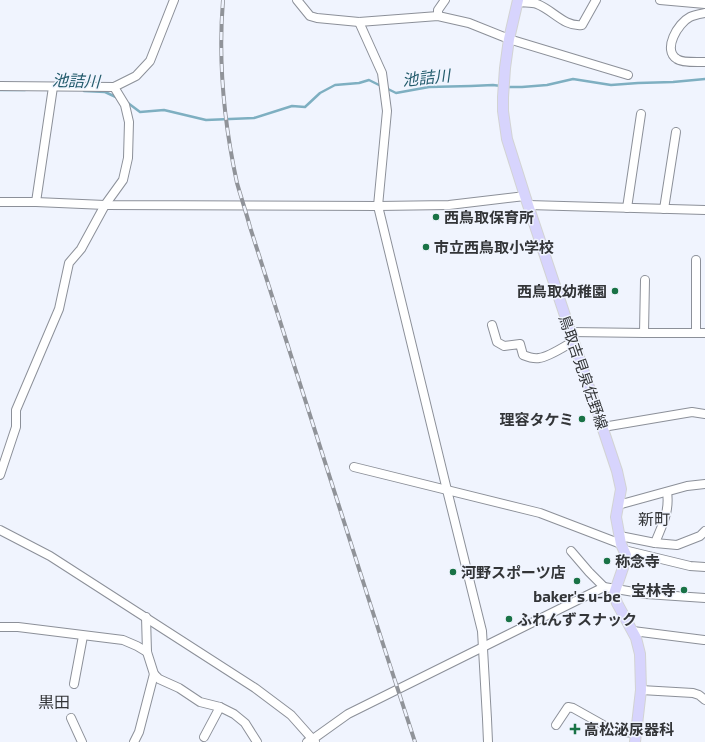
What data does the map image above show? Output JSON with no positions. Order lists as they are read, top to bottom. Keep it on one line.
{"streets":{"main road":["鳥取吉見泉佐野線"]},"districts":["新町","黒田"],"water":["池詰川"],"places":{"other":["西鳥取保育所","市立西鳥取小学校","西鳥取幼稚園","理容タケミ","称念寺","河野スポーツ店","baker's u-be","宝林寺","ふれんずスナック"],"health":["高松泌尿器科"]}}
